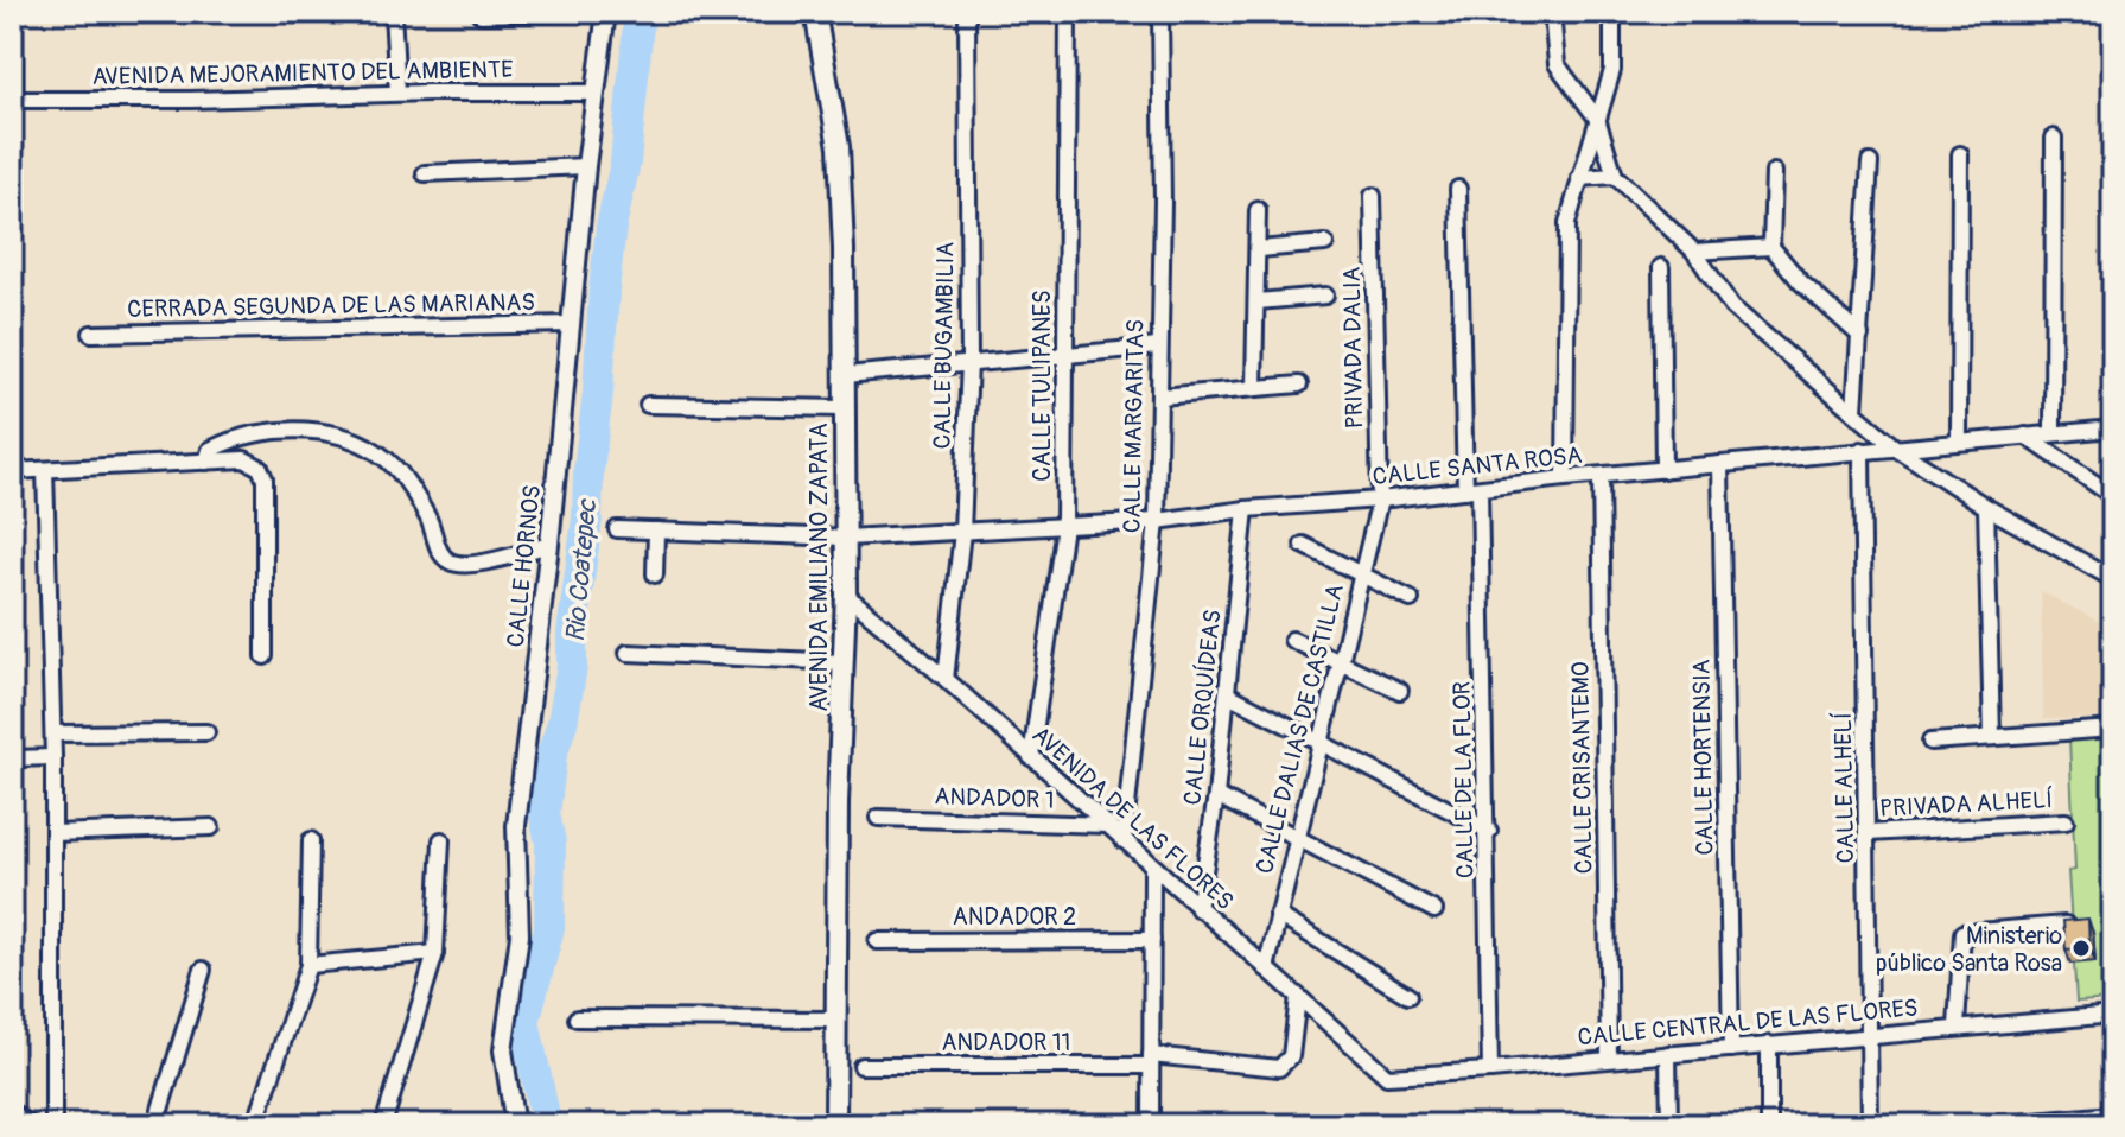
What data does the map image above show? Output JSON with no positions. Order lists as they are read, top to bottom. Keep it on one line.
{"streets":{"main road":["AVENIDA EMILIANO ZAPATA"],"street":["AVENIDA MEJORAMIENTO DEL AMBIENTE","CERRADA SEGUNDA DE LAS MARIANAS","CALLE BUGAMBILIA","PRIVADA DALIA","CALLE TULIPANES","CALLE MARGARITAS","CALLE SANTA ROSA","CALLE HORNOS","CALLE ORQUÍDEAS","CALLE DALIAS DE CASTILLA","CALLE HORTENSIA","CALLE CRISANTEMO","CALLE DE LA FLOR","CALLE ALHELÍ","ANDADOR 1","PRIVADA ALHELÍ","AVENIDA DE LAS FLORES","ANDADOR 2","CALLE CENTRAL DE LAS FLORES","ANDADOR 11"]},"crossings":[["AVENIDA MEJORAMIENTO DEL AMBIENTE","CALLE HORNOS"],["CERRADA SEGUNDA DE LAS MARIANAS","CALLE HORNOS"],["CALLE BUGAMBILIA","CALLE SANTA ROSA"],["CALLE BUGAMBILIA","AVENIDA DE LAS FLORES"],["PRIVADA DALIA","CALLE SANTA ROSA"],["PRIVADA DALIA","CALLE DALIAS DE CASTILLA"],["CALLE TULIPANES","CALLE SANTA ROSA"],["CALLE TULIPANES","AVENIDA DE LAS FLORES"],["CALLE MARGARITAS","CALLE SANTA ROSA"],["CALLE MARGARITAS","AVENIDA DE LAS FLORES"],["CALLE SANTA ROSA","AVENIDA EMILIANO ZAPATA"],["CALLE SANTA ROSA","CALLE ORQUÍDEAS"],["CALLE SANTA ROSA","CALLE DALIAS DE CASTILLA"],["CALLE SANTA ROSA","CALLE HORTENSIA"],["CALLE SANTA ROSA","CALLE CRISANTEMO"],["CALLE SANTA ROSA","CALLE DE LA FLOR"],["CALLE SANTA ROSA","CALLE ALHELÍ"],["AVENIDA EMILIANO ZAPATA","AVENIDA DE LAS FLORES"],["CALLE ORQUÍDEAS","AVENIDA DE LAS FLORES"],["CALLE DALIAS DE CASTILLA","AVENIDA DE LAS FLORES"],["CALLE HORTENSIA","CALLE CENTRAL DE LAS FLORES"],["CALLE CRISANTEMO","CALLE CENTRAL DE LAS FLORES"],["CALLE DE LA FLOR","CALLE CENTRAL DE LAS FLORES"],["CALLE ALHELÍ","PRIVADA ALHELÍ"],["CALLE ALHELÍ","CALLE CENTRAL DE LAS FLORES"],["ANDADOR 1","AVENIDA DE LAS FLORES"],["AVENIDA DE LAS FLORES","CALLE CENTRAL DE LAS FLORES"],["AVENIDA DE LAS FLORES","ANDADOR 11"]],"water":["Rio Coatepec"],"places":["Ministerio público Santa Rosa"]}
